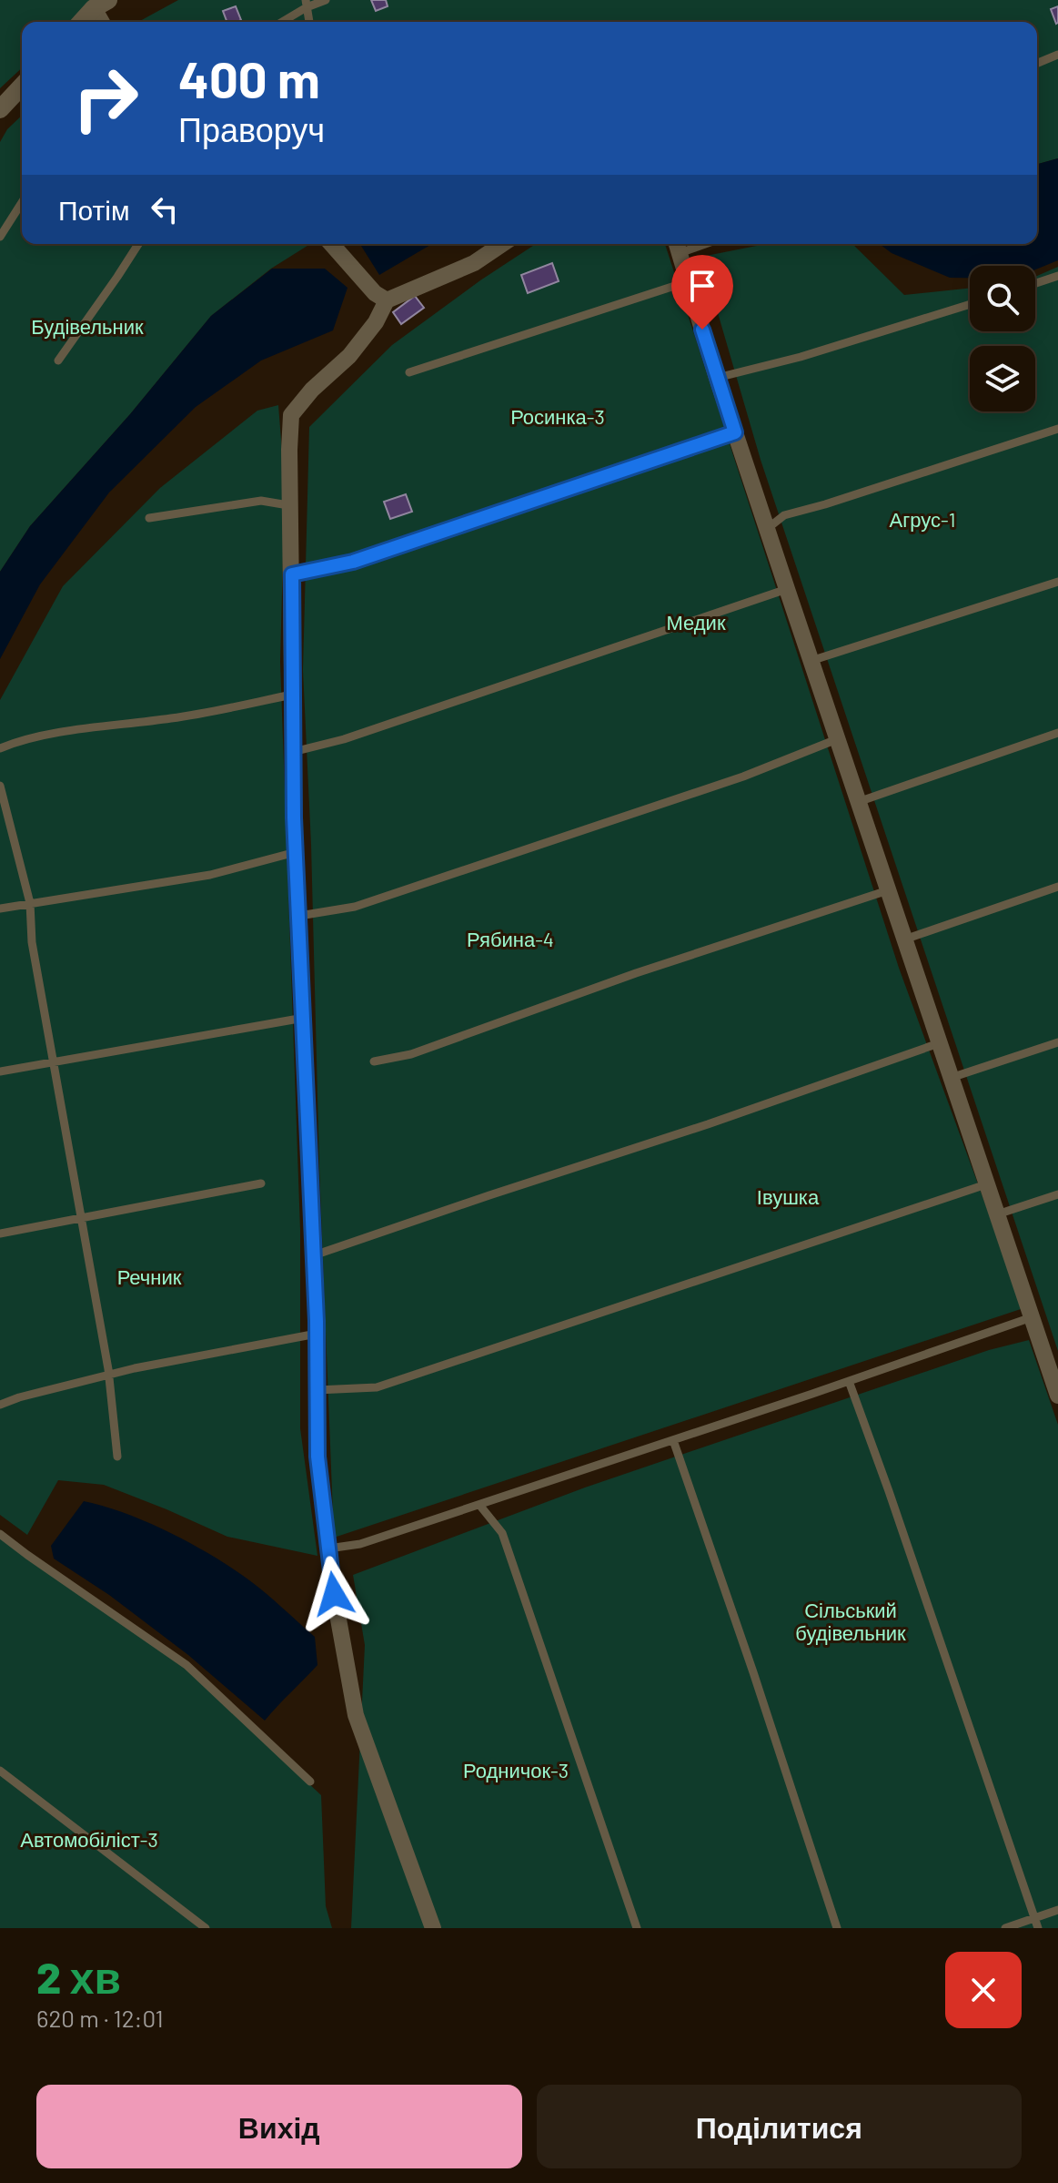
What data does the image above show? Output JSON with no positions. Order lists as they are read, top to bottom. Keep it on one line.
{"parks":["Будівельник","Росинка-3","Агрус-1","Медик","Рябина-4","Івушка","Речник","Сільський будівельник","Родничок-3","Автомобіліст-3"],"page":{"turn":["400 m","Праворуч"],"then":"Потім","heading":["2 хв","620 m · 12:01"],"buttons":["Вихід","Поділитися"]}}
